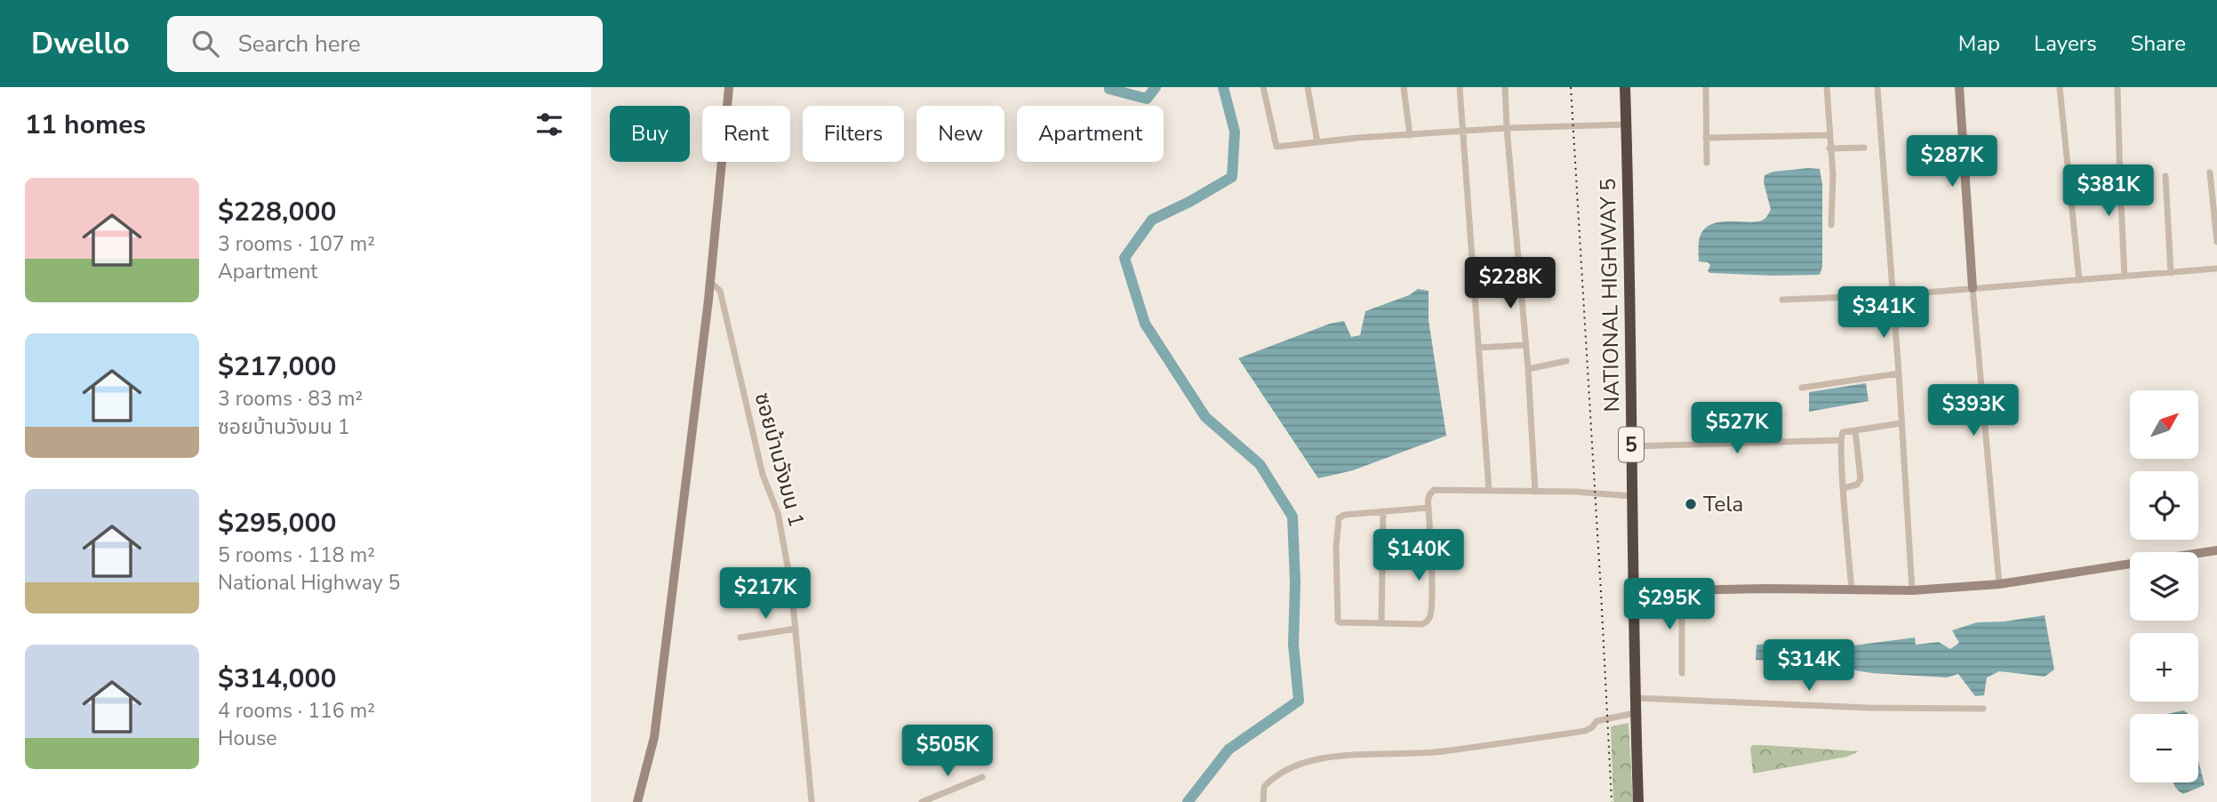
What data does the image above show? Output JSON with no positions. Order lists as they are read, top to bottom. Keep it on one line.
{"streets":{"highway":["NATIONAL HIGHWAY 5","5"],"street":["ซอยบ้านวังมน 1"]},"places":["Tela"],"north":"top right","page":{"header":"Dwello","search":"Search here","nav":["Map","Layers","Share"],"heading":"11 homes","chip":["Buy","Rent","Filters","New","Apartment"],"price":["$287K","$381K","$228K","$341K","$393K","$527K","$140K","$217K","$295K","$314K","$505K"],"list":[{"name":"$228,000","note":"3 rooms · 107 m² · Apartment"},{"name":"$217,000","note":"3 rooms · 83 m² · ซอยบ้านวังมน 1"},{"name":"$295,000","note":"5 rooms · 118 m² · National Highway 5"},{"name":"$314,000","note":"4 rooms · 116 m² · House"}],"map_buttons":["+","−"]}}
